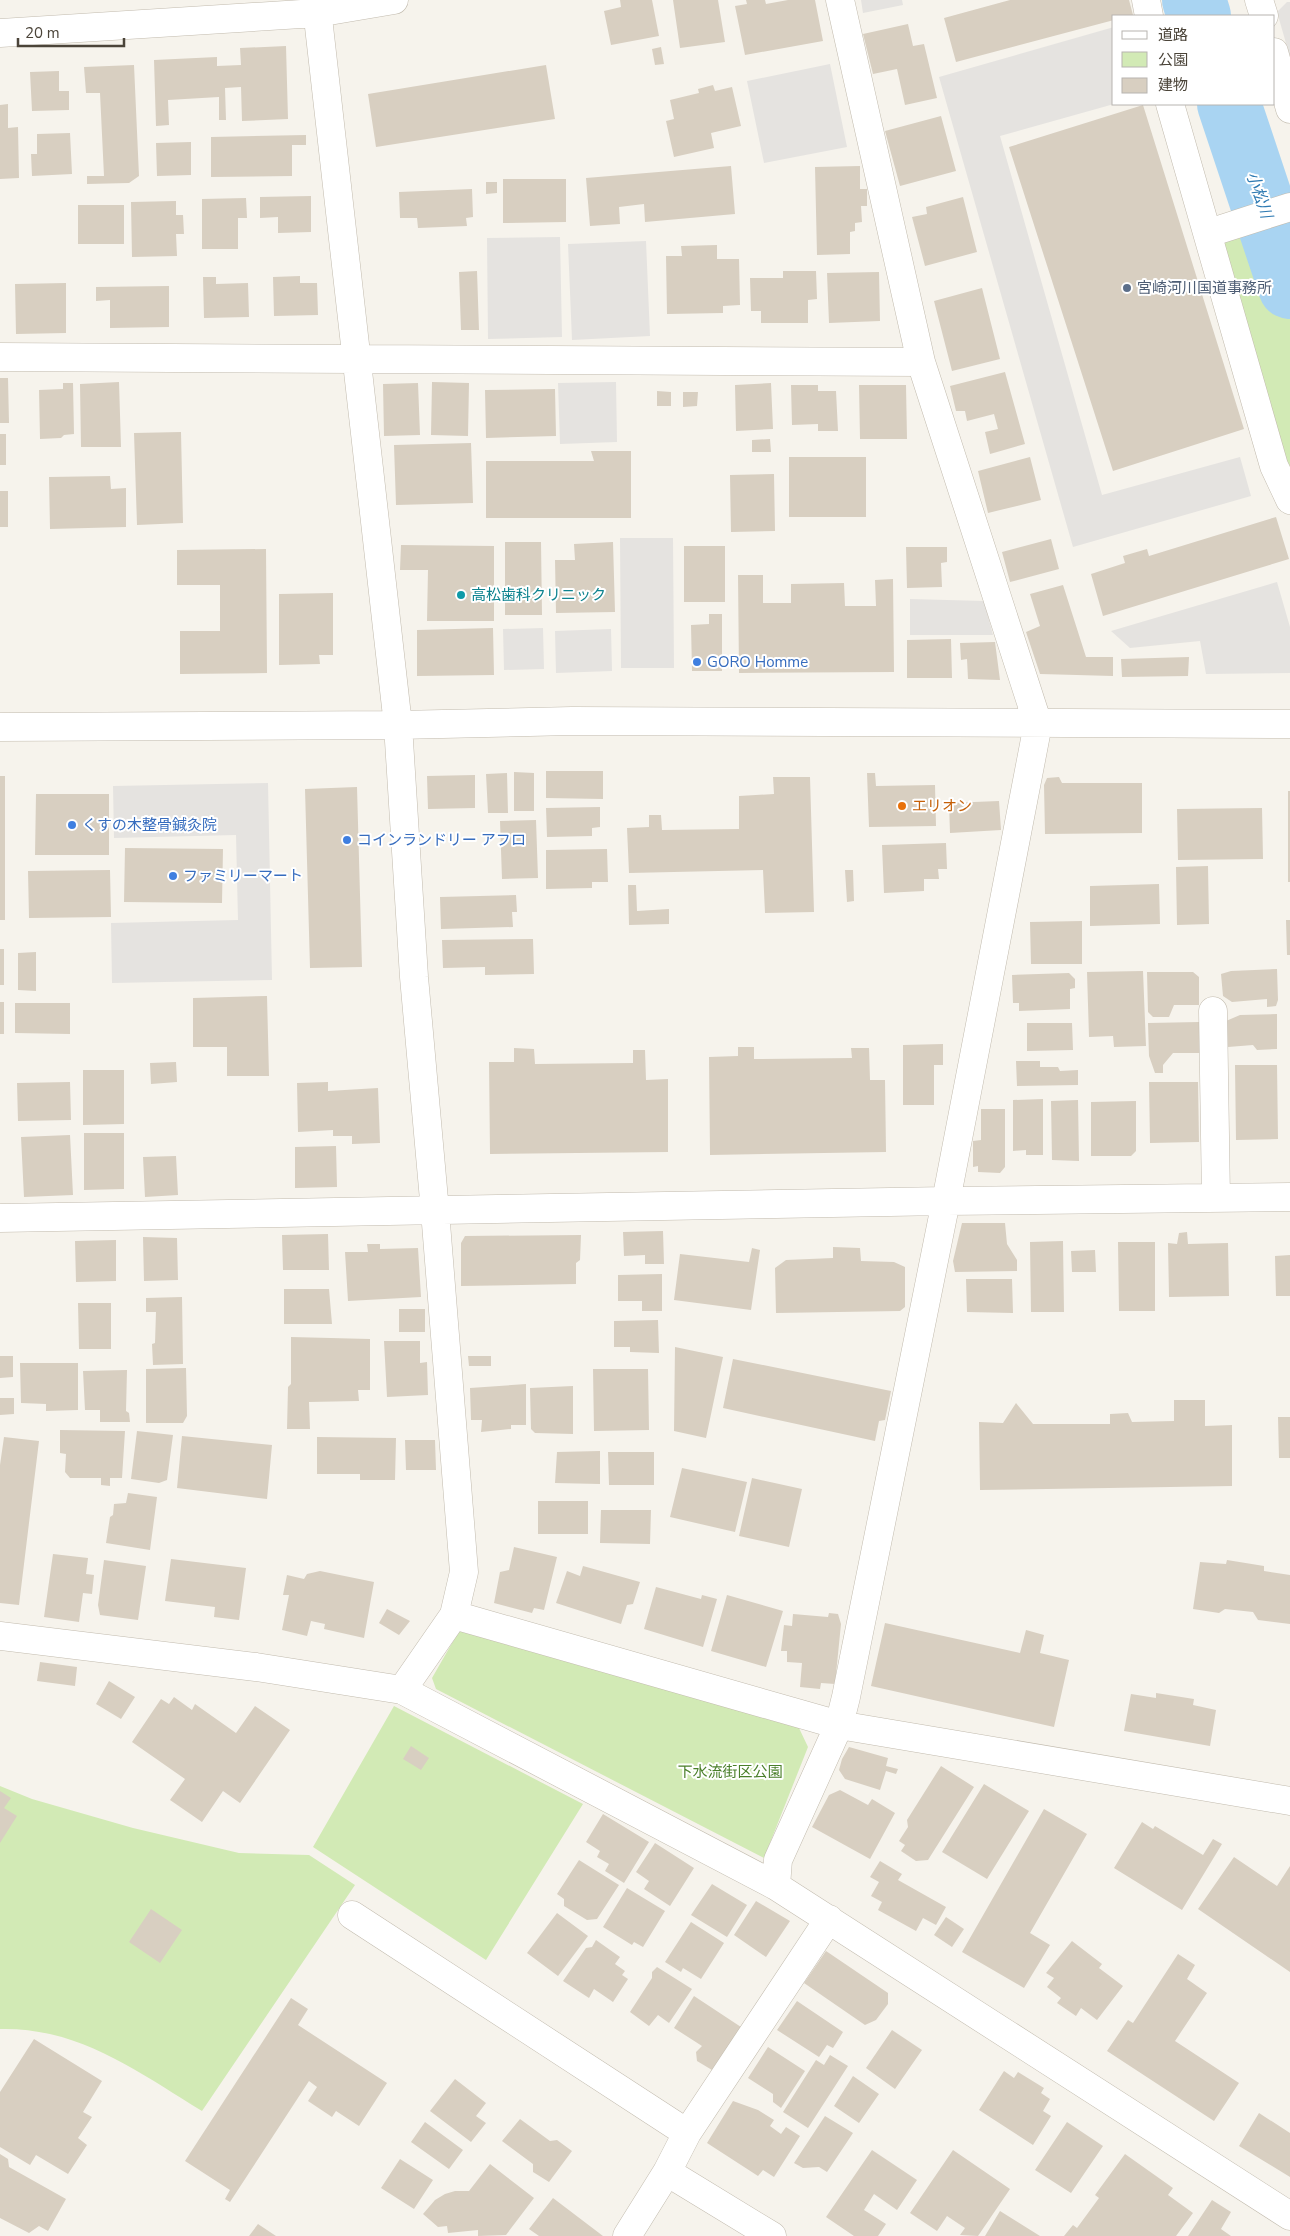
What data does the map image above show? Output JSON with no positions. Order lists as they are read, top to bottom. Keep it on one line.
{"water":["小松川"],"parks":["下水流街区公園"],"places":["宮崎河川国道事務所","高松歯科クリニック","GORO Homme","エリオン","くすの木整骨鍼灸院","コインランドリー アフロ","ファミリーマート"],"legend":["道路","公園","建物"],"scale_bar":"20 m"}
